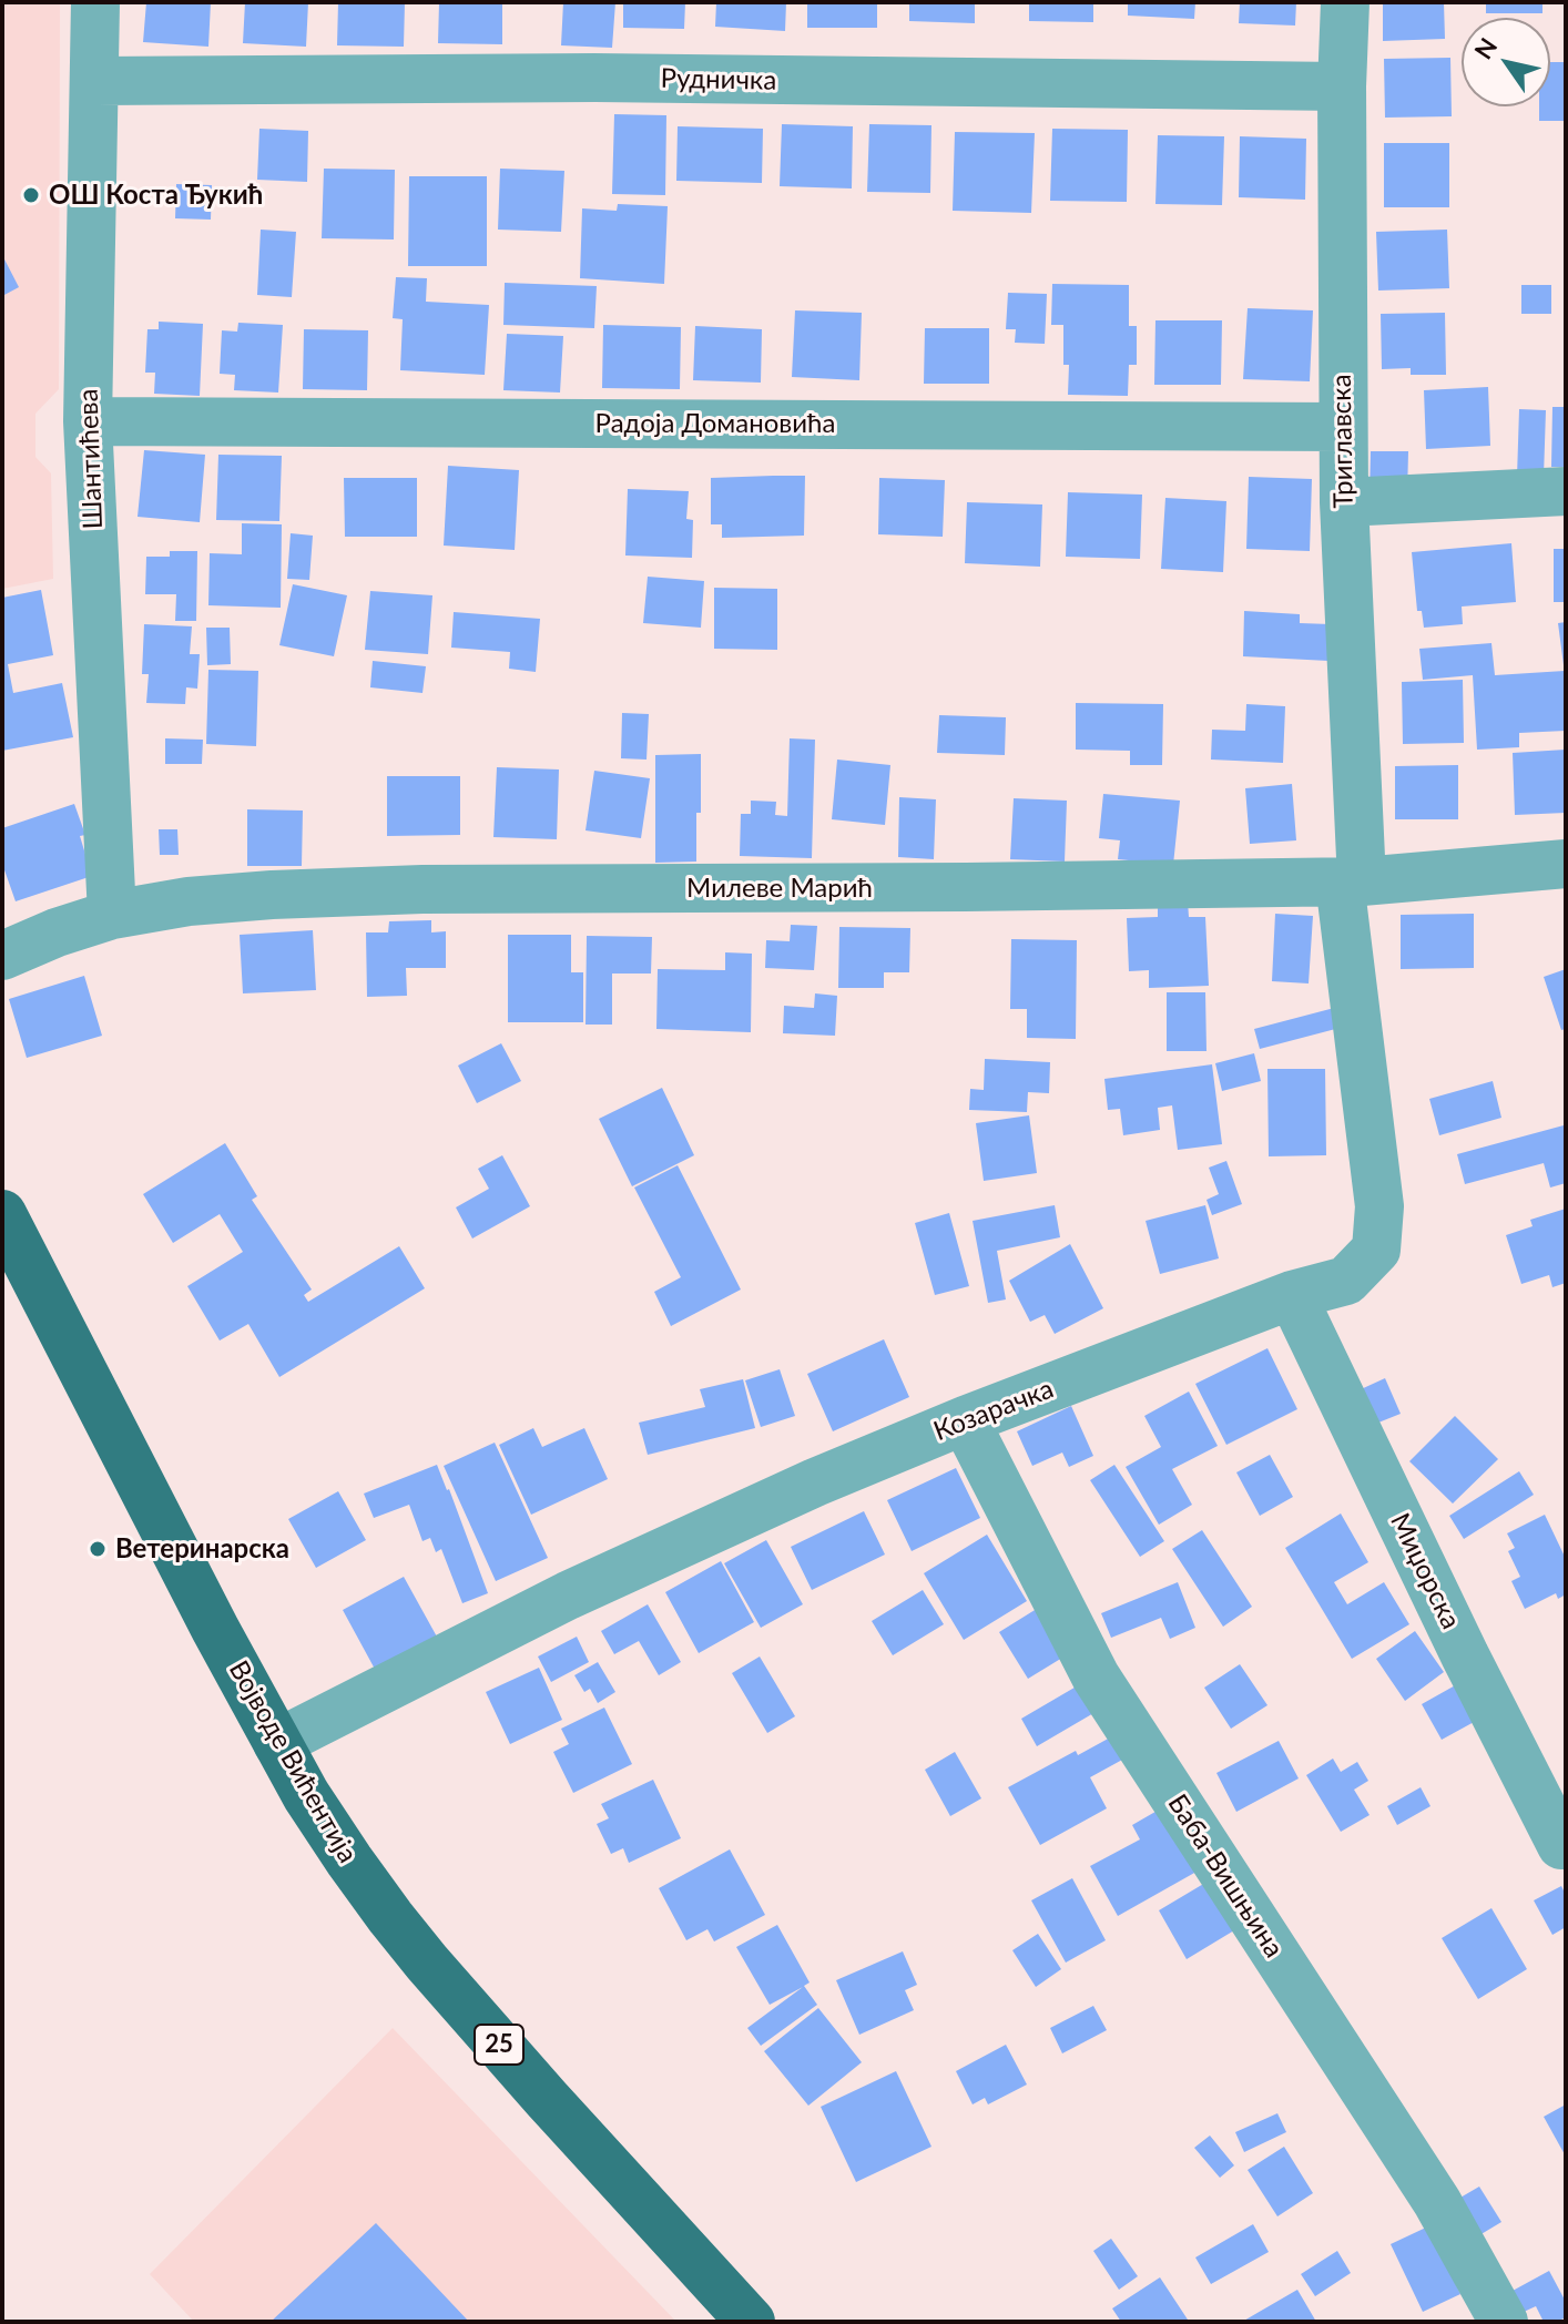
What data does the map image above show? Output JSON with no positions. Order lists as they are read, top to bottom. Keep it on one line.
{"streets":{"main road":["Војводе Вићентија","25"],"street":["Рудничка","Радоја Домановића","Триглавска","Шантићева","Милеве Марић","Козарачка","Миџорска","Баба-Вишњина"]},"crossings":[["Рудничка","Триглавска"],["Рудничка","Шантићева"],["Радоја Домановића","Триглавска"],["Радоја Домановића","Шантићева"],["Триглавска","Милеве Марић"],["Триглавска","Козарачка"],["Шантићева","Милеве Марић"],["Милеве Марић","Козарачка"],["Козарачка","Миџорска"],["Козарачка","Војводе Вићентија"],["Козарачка","Баба-Вишњина"]],"places":["ОШ Коста Ђукић","Ветеринарска"],"north":"top left"}
